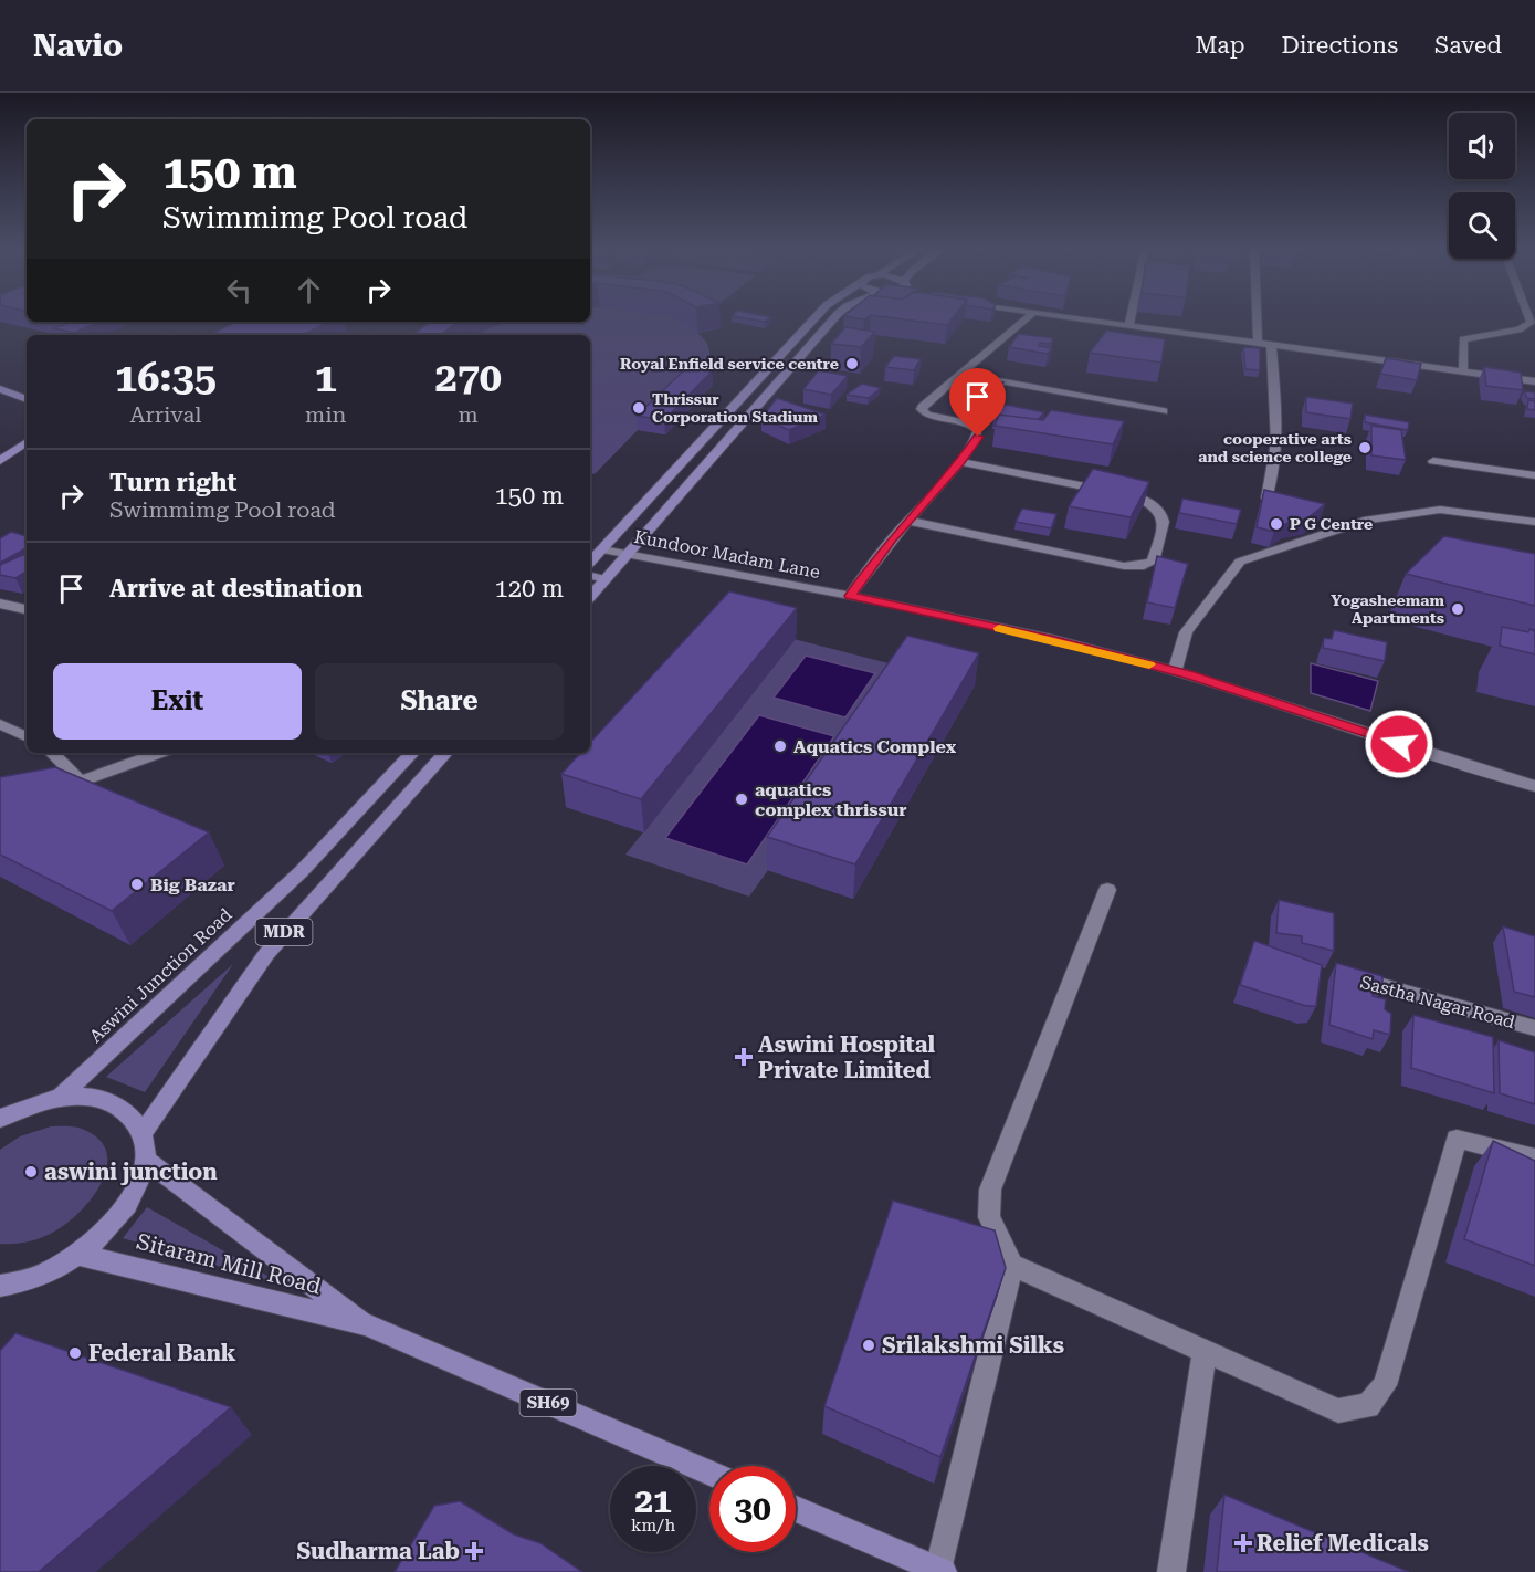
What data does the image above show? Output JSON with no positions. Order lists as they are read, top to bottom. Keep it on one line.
{"streets":{"main road":["MDR","Aswini Junction Road","Sitaram Mill Road","SH69"],"street":["Kundoor Madam Lane","Sastha Nagar Road"]},"crossings":[["MDR","Aswini Junction Road"],["Sitaram Mill Road","SH69"]],"places":{"other":["Royal Enfield service centre","Thrissur Corporation Stadium","cooperative arts and science college","P G Centre","Yogasheemam Apartments","Aquatics Complex","aquatics complex thrissur","Big Bazar","aswini junction","Srilakshmi Silks","Federal Bank"],"health":["Aswini Hospital Private Limited","Relief Medicals","Sudharma Lab"]},"page":{"header":"Navio","nav":["Map","Directions","Saved"],"turn":["150 m","Swimmimg Pool road"],"eta":["16:35","Arrival","1","min","270","m"],"list":[{"name":"Turn right","note":"Swimmimg Pool road","value":"150 m"},{"name":"Arrive at destination","value":"120 m"}],"buttons":["Exit","Share"],"speed":"21 km/h","limit":"30"}}
